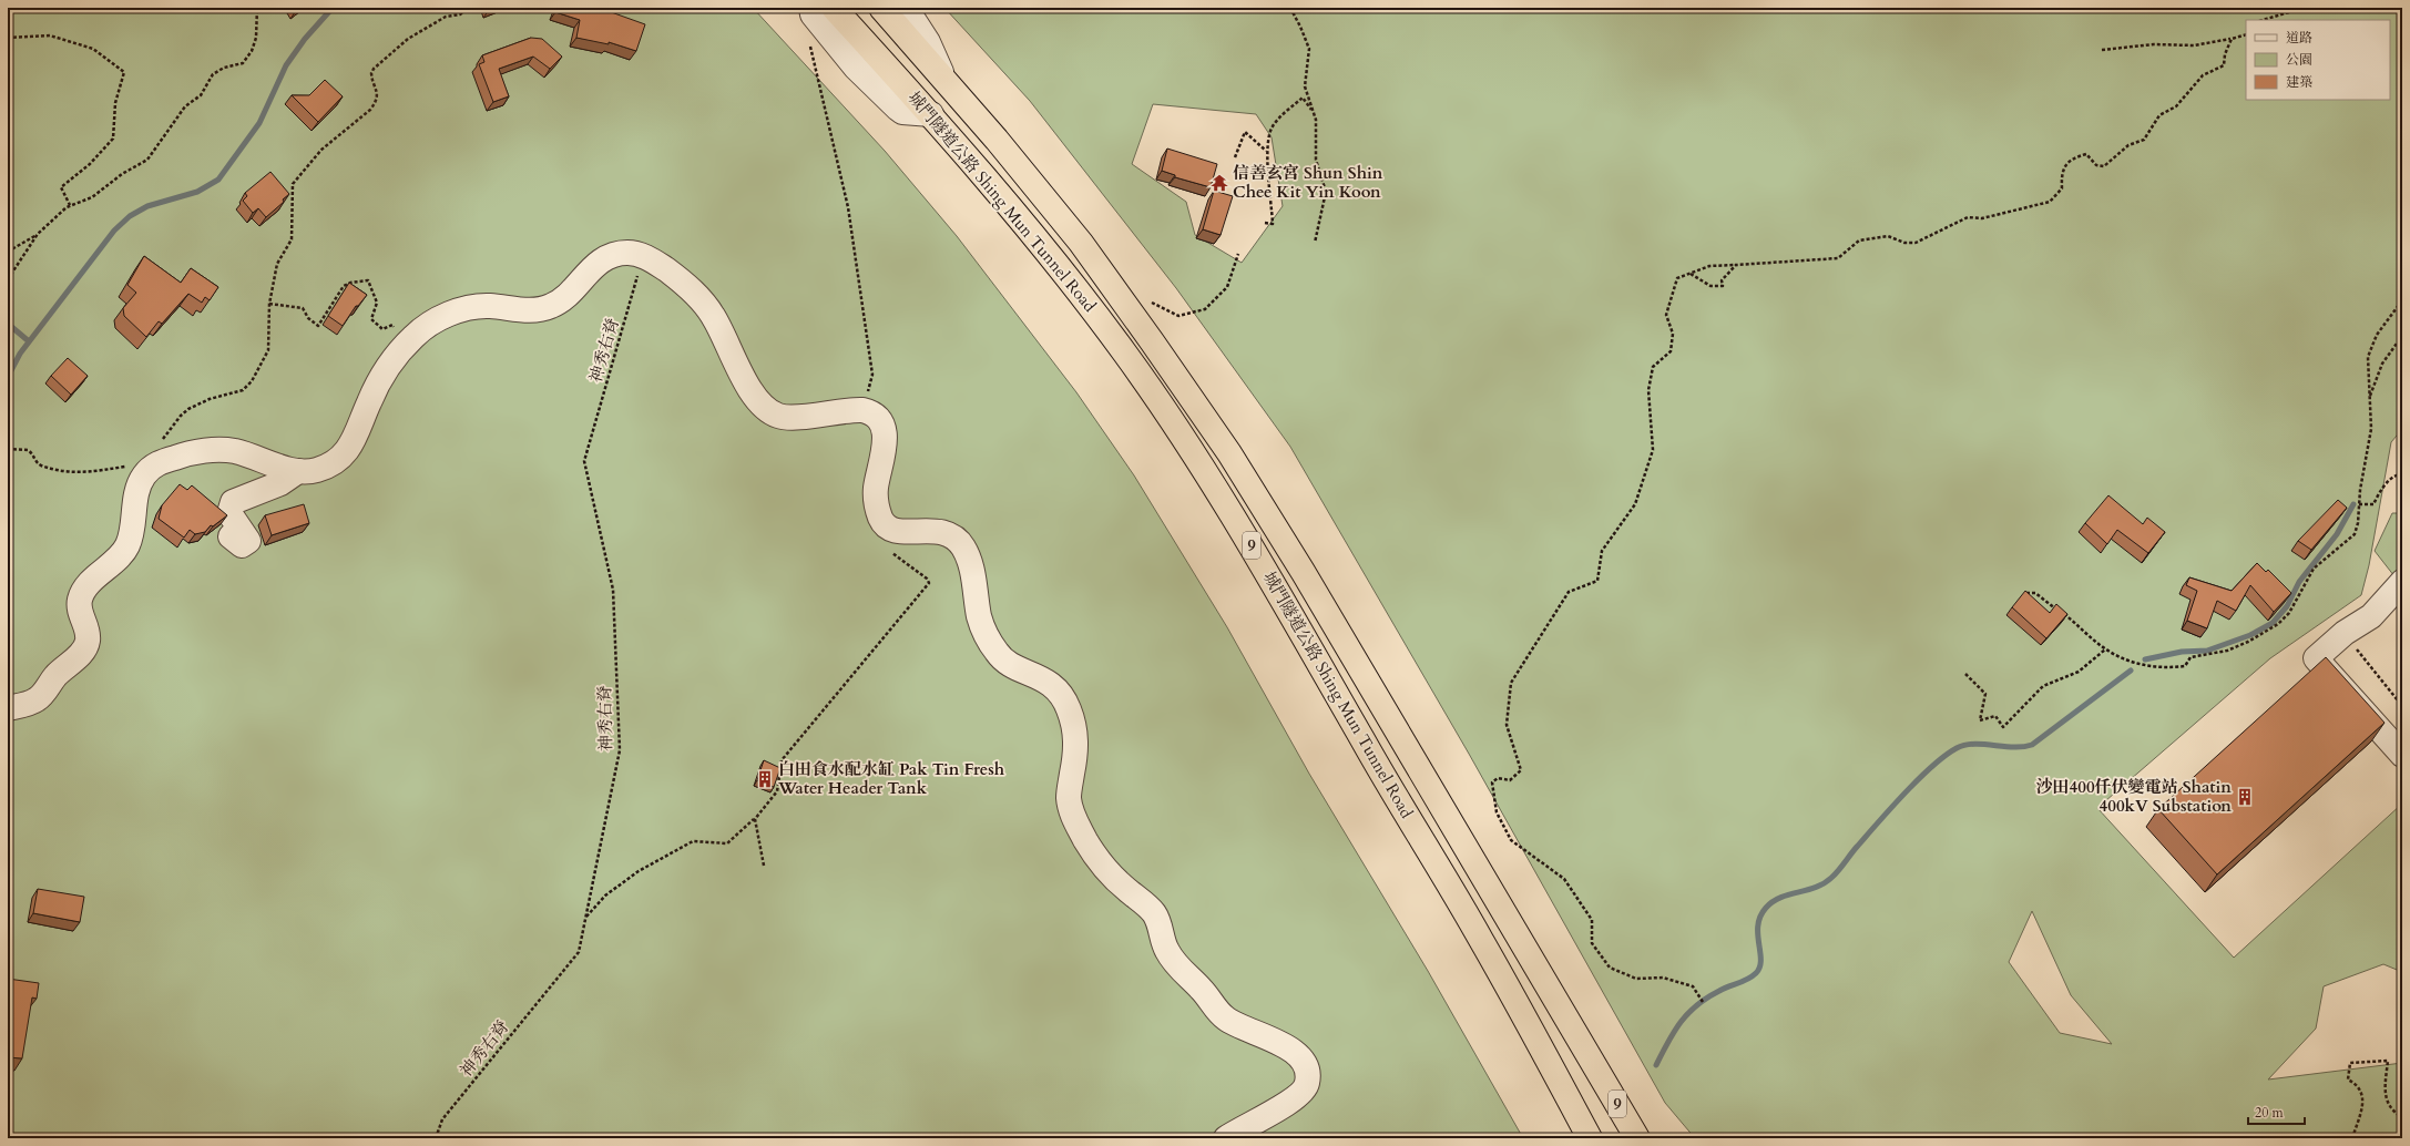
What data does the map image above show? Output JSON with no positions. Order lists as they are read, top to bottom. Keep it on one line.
{"streets":{"highway":["城門隧道公路 Shing Mun Tunnel Road","9"],"path":["神秀右脊"]},"places":{"temple":["信善玄宮 Shun Shin Chee Kit Yin Koon"],"building":["白田食水配水缸 Pak Tin Fresh Water Header Tank","沙田400仟伏變電站 Shatin 400kV Substation"]},"legend":["道路","公園","建築"],"scale_bar":"20 m"}
